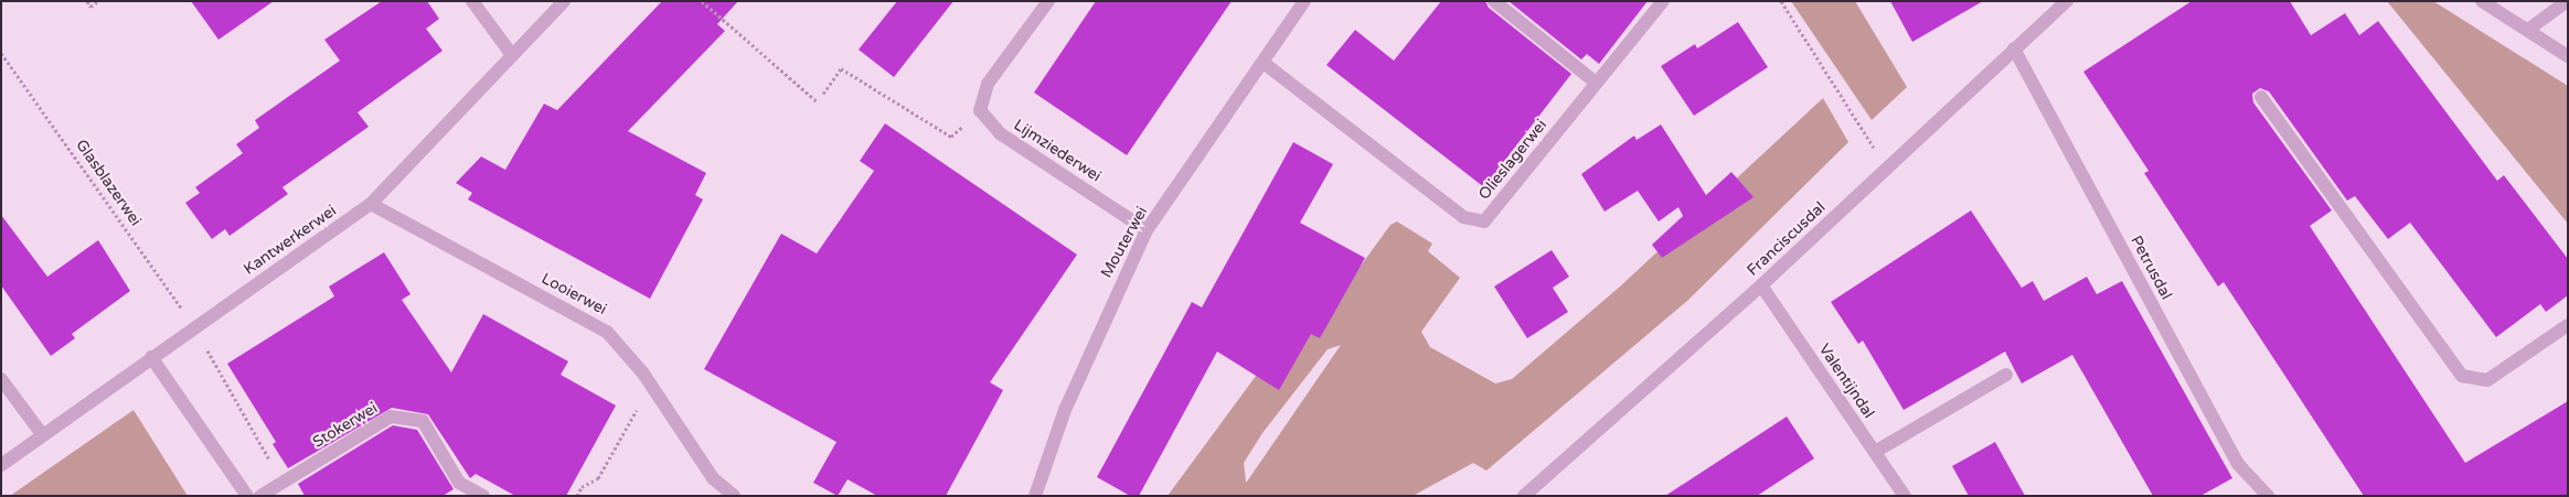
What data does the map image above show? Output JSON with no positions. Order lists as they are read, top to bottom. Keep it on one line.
{"streets":{"street":["Lijmziederwei","Olieslagerwei","Franciscusdal","Kantwerkerwei","Mouterwei","Petrusdal","Looierwei","Valentijndal","Stokerwei"],"path":["Glasblazerwei"]},"crossings":[["Lijmziederwei","Mouterwei"],["Olieslagerwei","Mouterwei"],["Glasblazerwei","Kantwerkerwei"],["Franciscusdal","Petrusdal"],["Franciscusdal","Valentijndal"],["Kantwerkerwei","Looierwei"]]}
